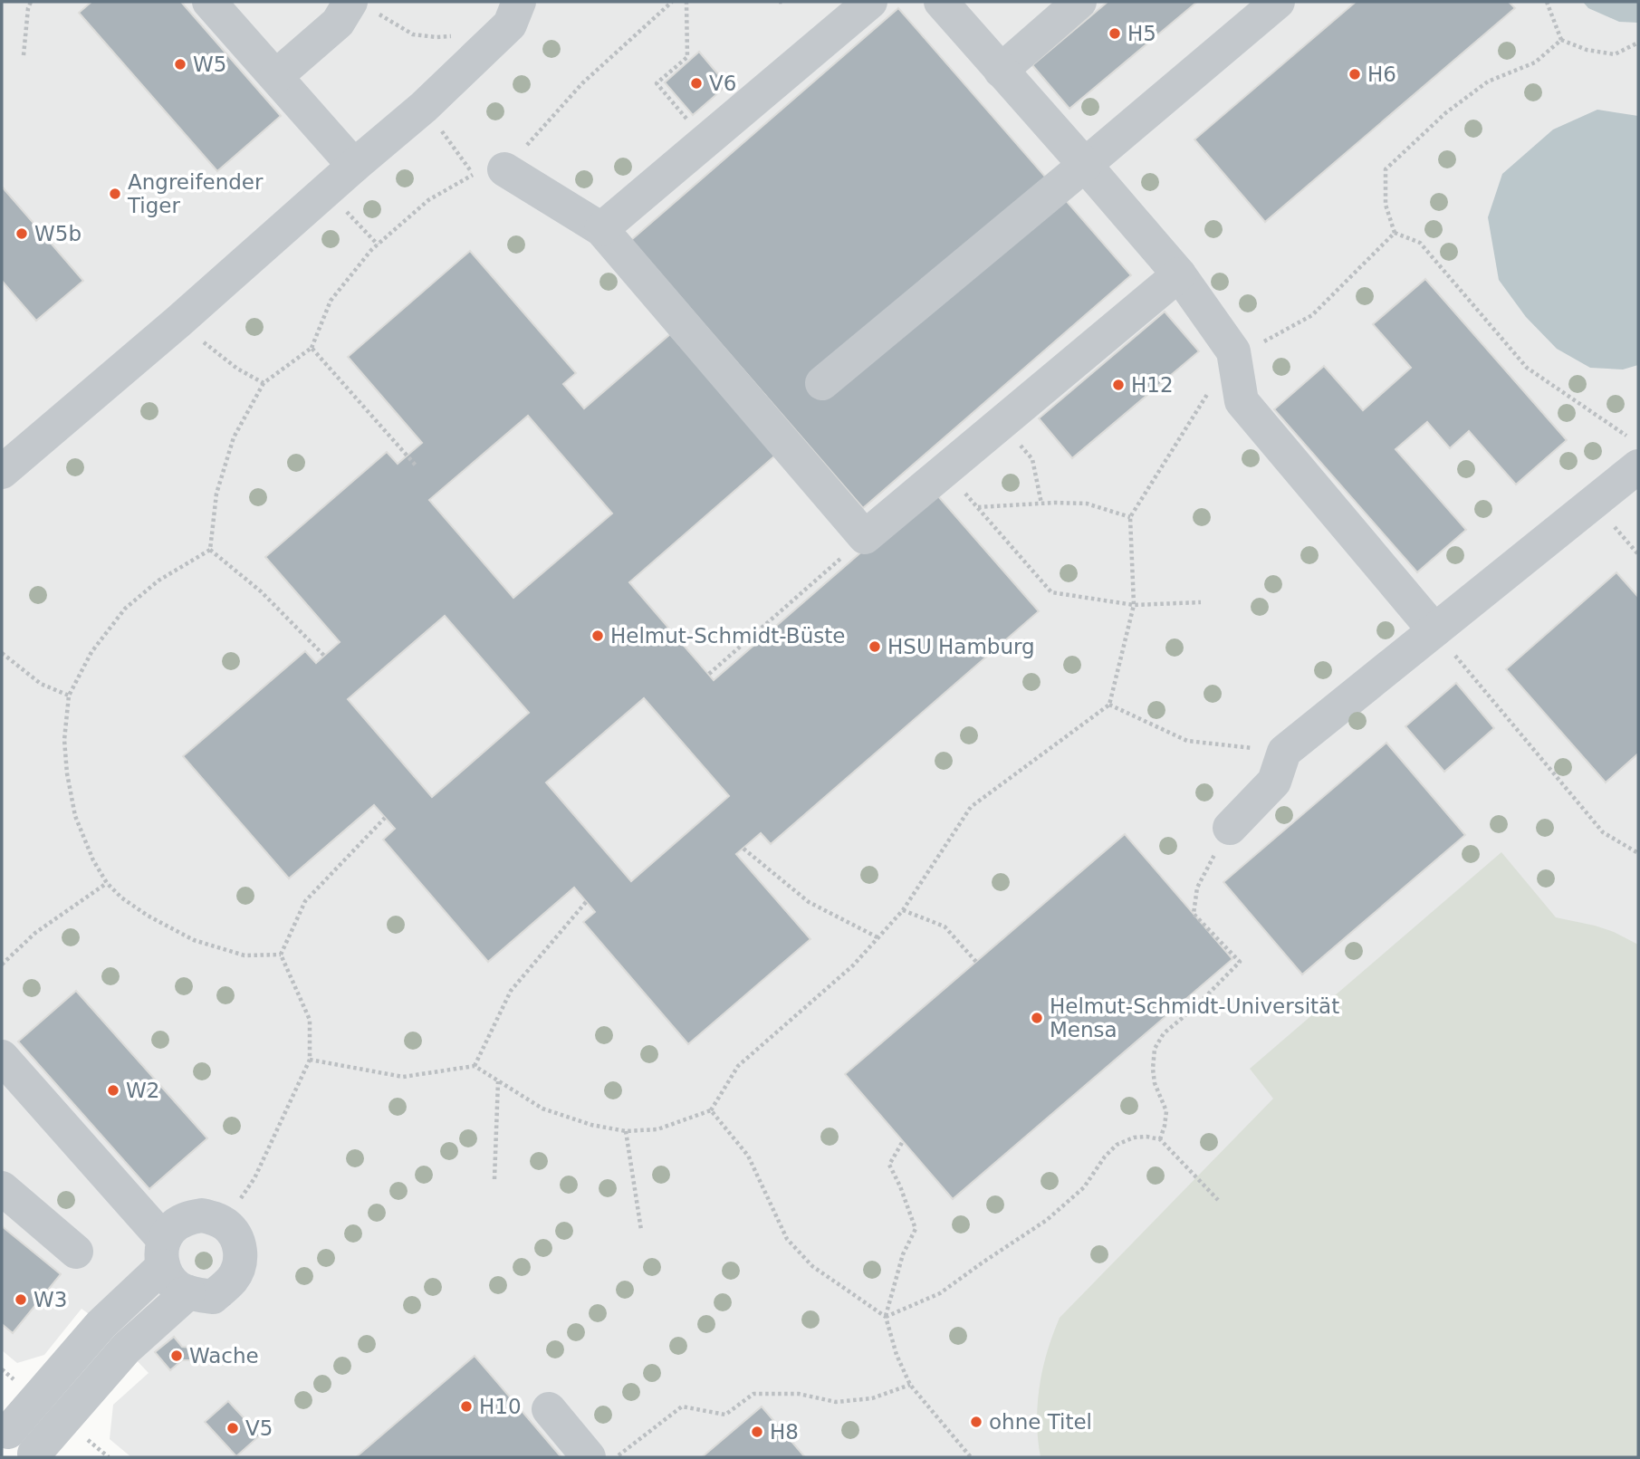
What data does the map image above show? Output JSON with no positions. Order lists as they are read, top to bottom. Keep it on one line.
{"places":["H5","W5","H6","V6","Angreifender Tiger","W5b","H12","Helmut-Schmidt-Büste","HSU Hamburg","Helmut-Schmidt-Universität Mensa","W2","W3","Wache","H10","ohne Titel","V5","H8"]}
